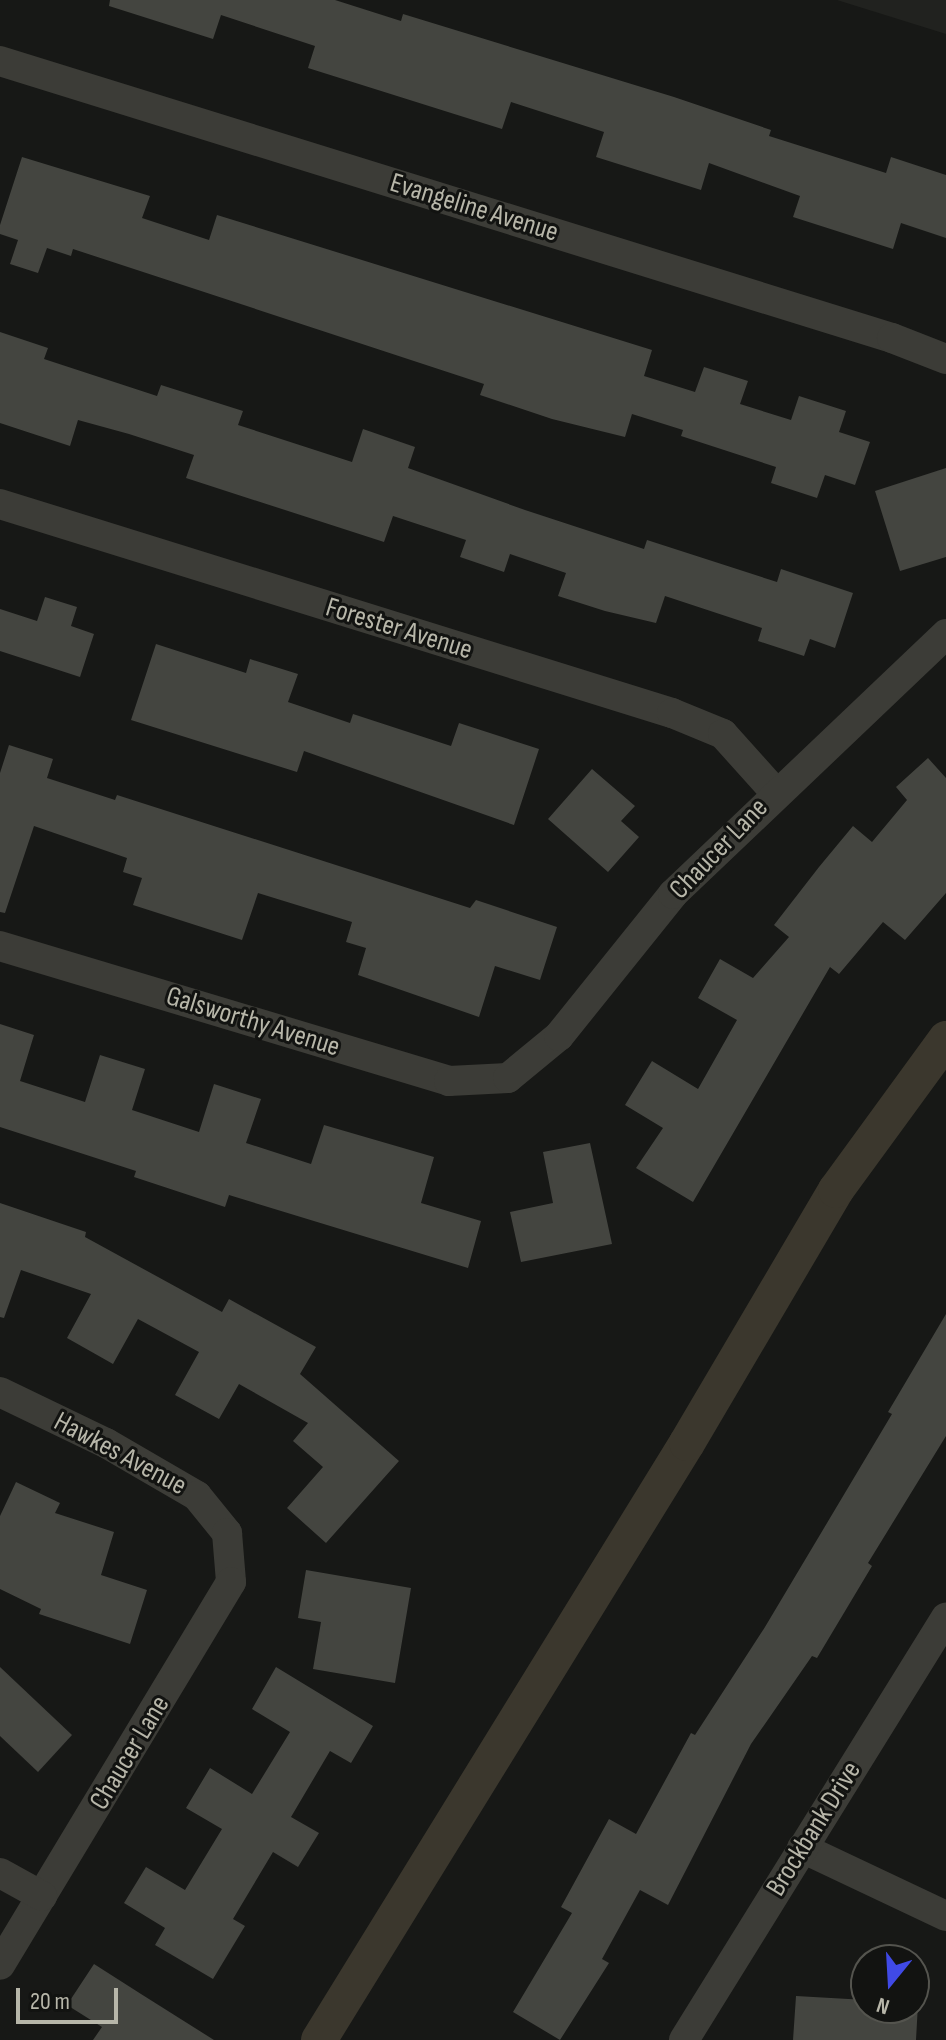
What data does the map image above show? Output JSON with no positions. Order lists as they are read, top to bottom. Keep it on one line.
{"streets":{"street":["Evangeline Avenue","Forester Avenue","Chaucer Lane","Galsworthy Avenue","Hawkes Avenue","Brockbank Drive"]},"crossings":[["Forester Avenue","Chaucer Lane"],["Chaucer Lane","Galsworthy Avenue"],["Chaucer Lane","Hawkes Avenue"]],"scale_bar":"20 m","north":"bottom"}
